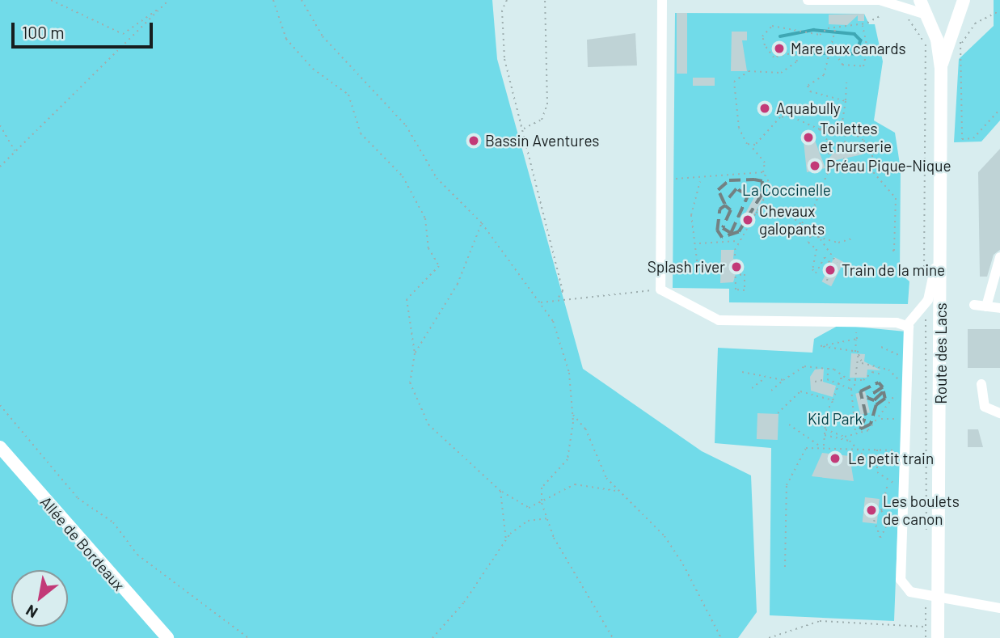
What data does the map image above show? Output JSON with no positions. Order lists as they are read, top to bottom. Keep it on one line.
{"streets":{"main road":["Route des Lacs","Allée de Bordeaux"]},"parks":["La Coccinelle","Kid Park"],"places":["Mare aux canards","Aquabully","Toilettes et nurserie","Bassin Aventures","Préau Pique-Nique","Chevaux galopants","Splash river","Train de la mine","Le petit train","Les boulets de canon"],"scale_bar":"100 m","north":"bottom left"}
